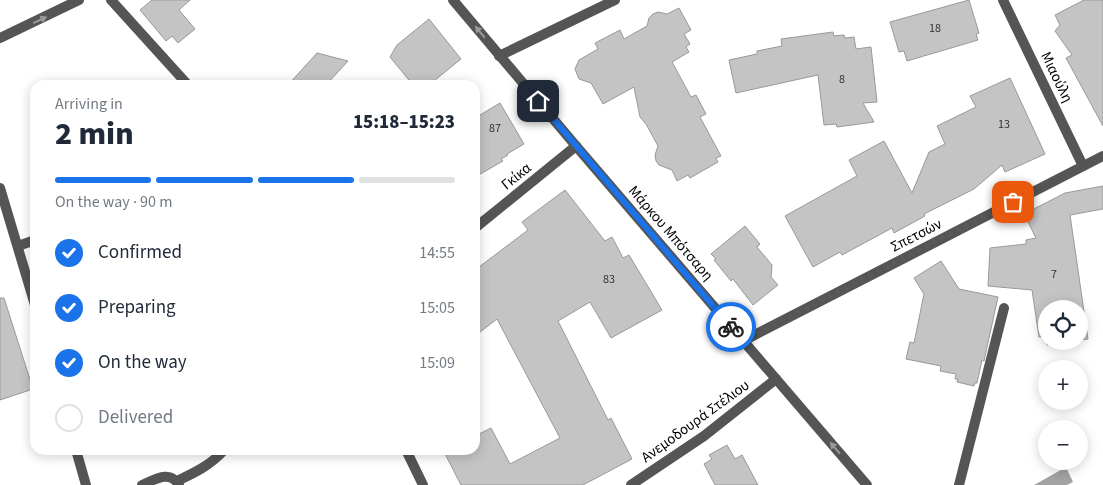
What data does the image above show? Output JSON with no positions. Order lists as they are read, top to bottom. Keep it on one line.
{"streets":{"street":["Μιαούλη","Γκίκα","Μάρκου Μπότσαρη","Σπετσών","Ανεμοδουρά Στέλιου"]},"crossings":[["Μιαούλη","Σπετσών"],["Γκίκα","Μάρκου Μπότσαρη"],["Μάρκου Μπότσαρη","Σπετσών"],["Μάρκου Μπότσαρη","Ανεμοδουρά Στέλιου"]],"house_numbers":["18","8","13","87","7","83"],"page":{"heading":["2 min","Arriving in","15:18–15:23"],"bar":"On the way · 90 m","list":[["Confirmed","14:55"],["Preparing","15:05"],["On the way","15:09"],"Delivered"],"map_buttons":["+","−"]}}
